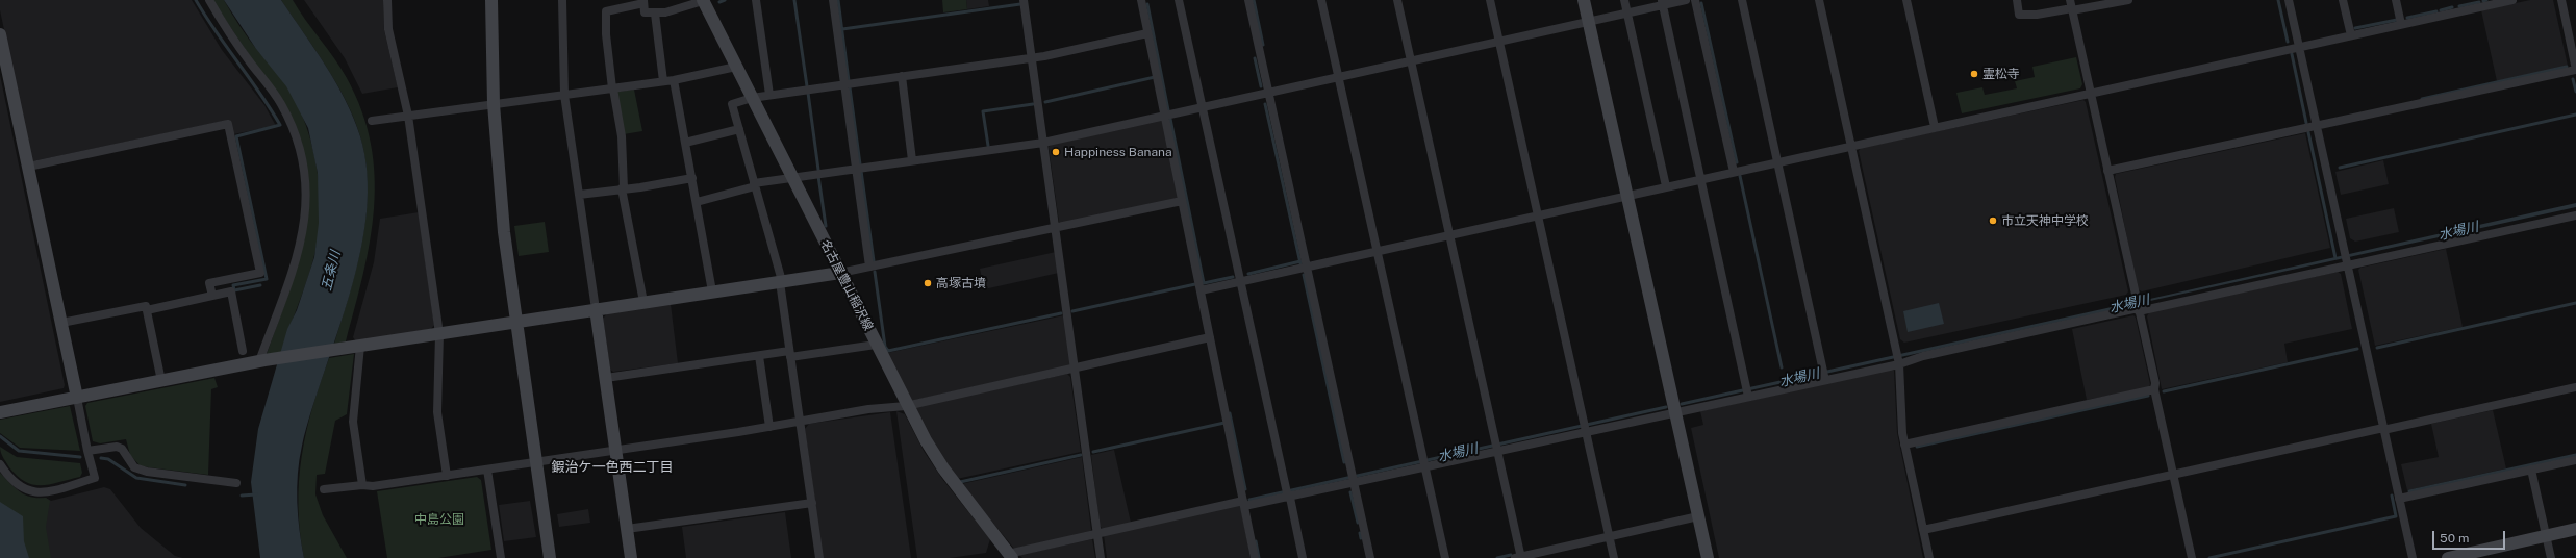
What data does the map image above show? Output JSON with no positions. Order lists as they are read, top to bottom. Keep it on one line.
{"streets":{"street":["名古屋豊山稲沢線"]},"districts":["鍜治ケ一色西二丁目"],"water":["水場川","五条川"],"parks":["中島公園"],"places":["霊松寺","Happiness Banana","市立天神中学校","高塚古墳"],"scale_bar":"50 m"}
